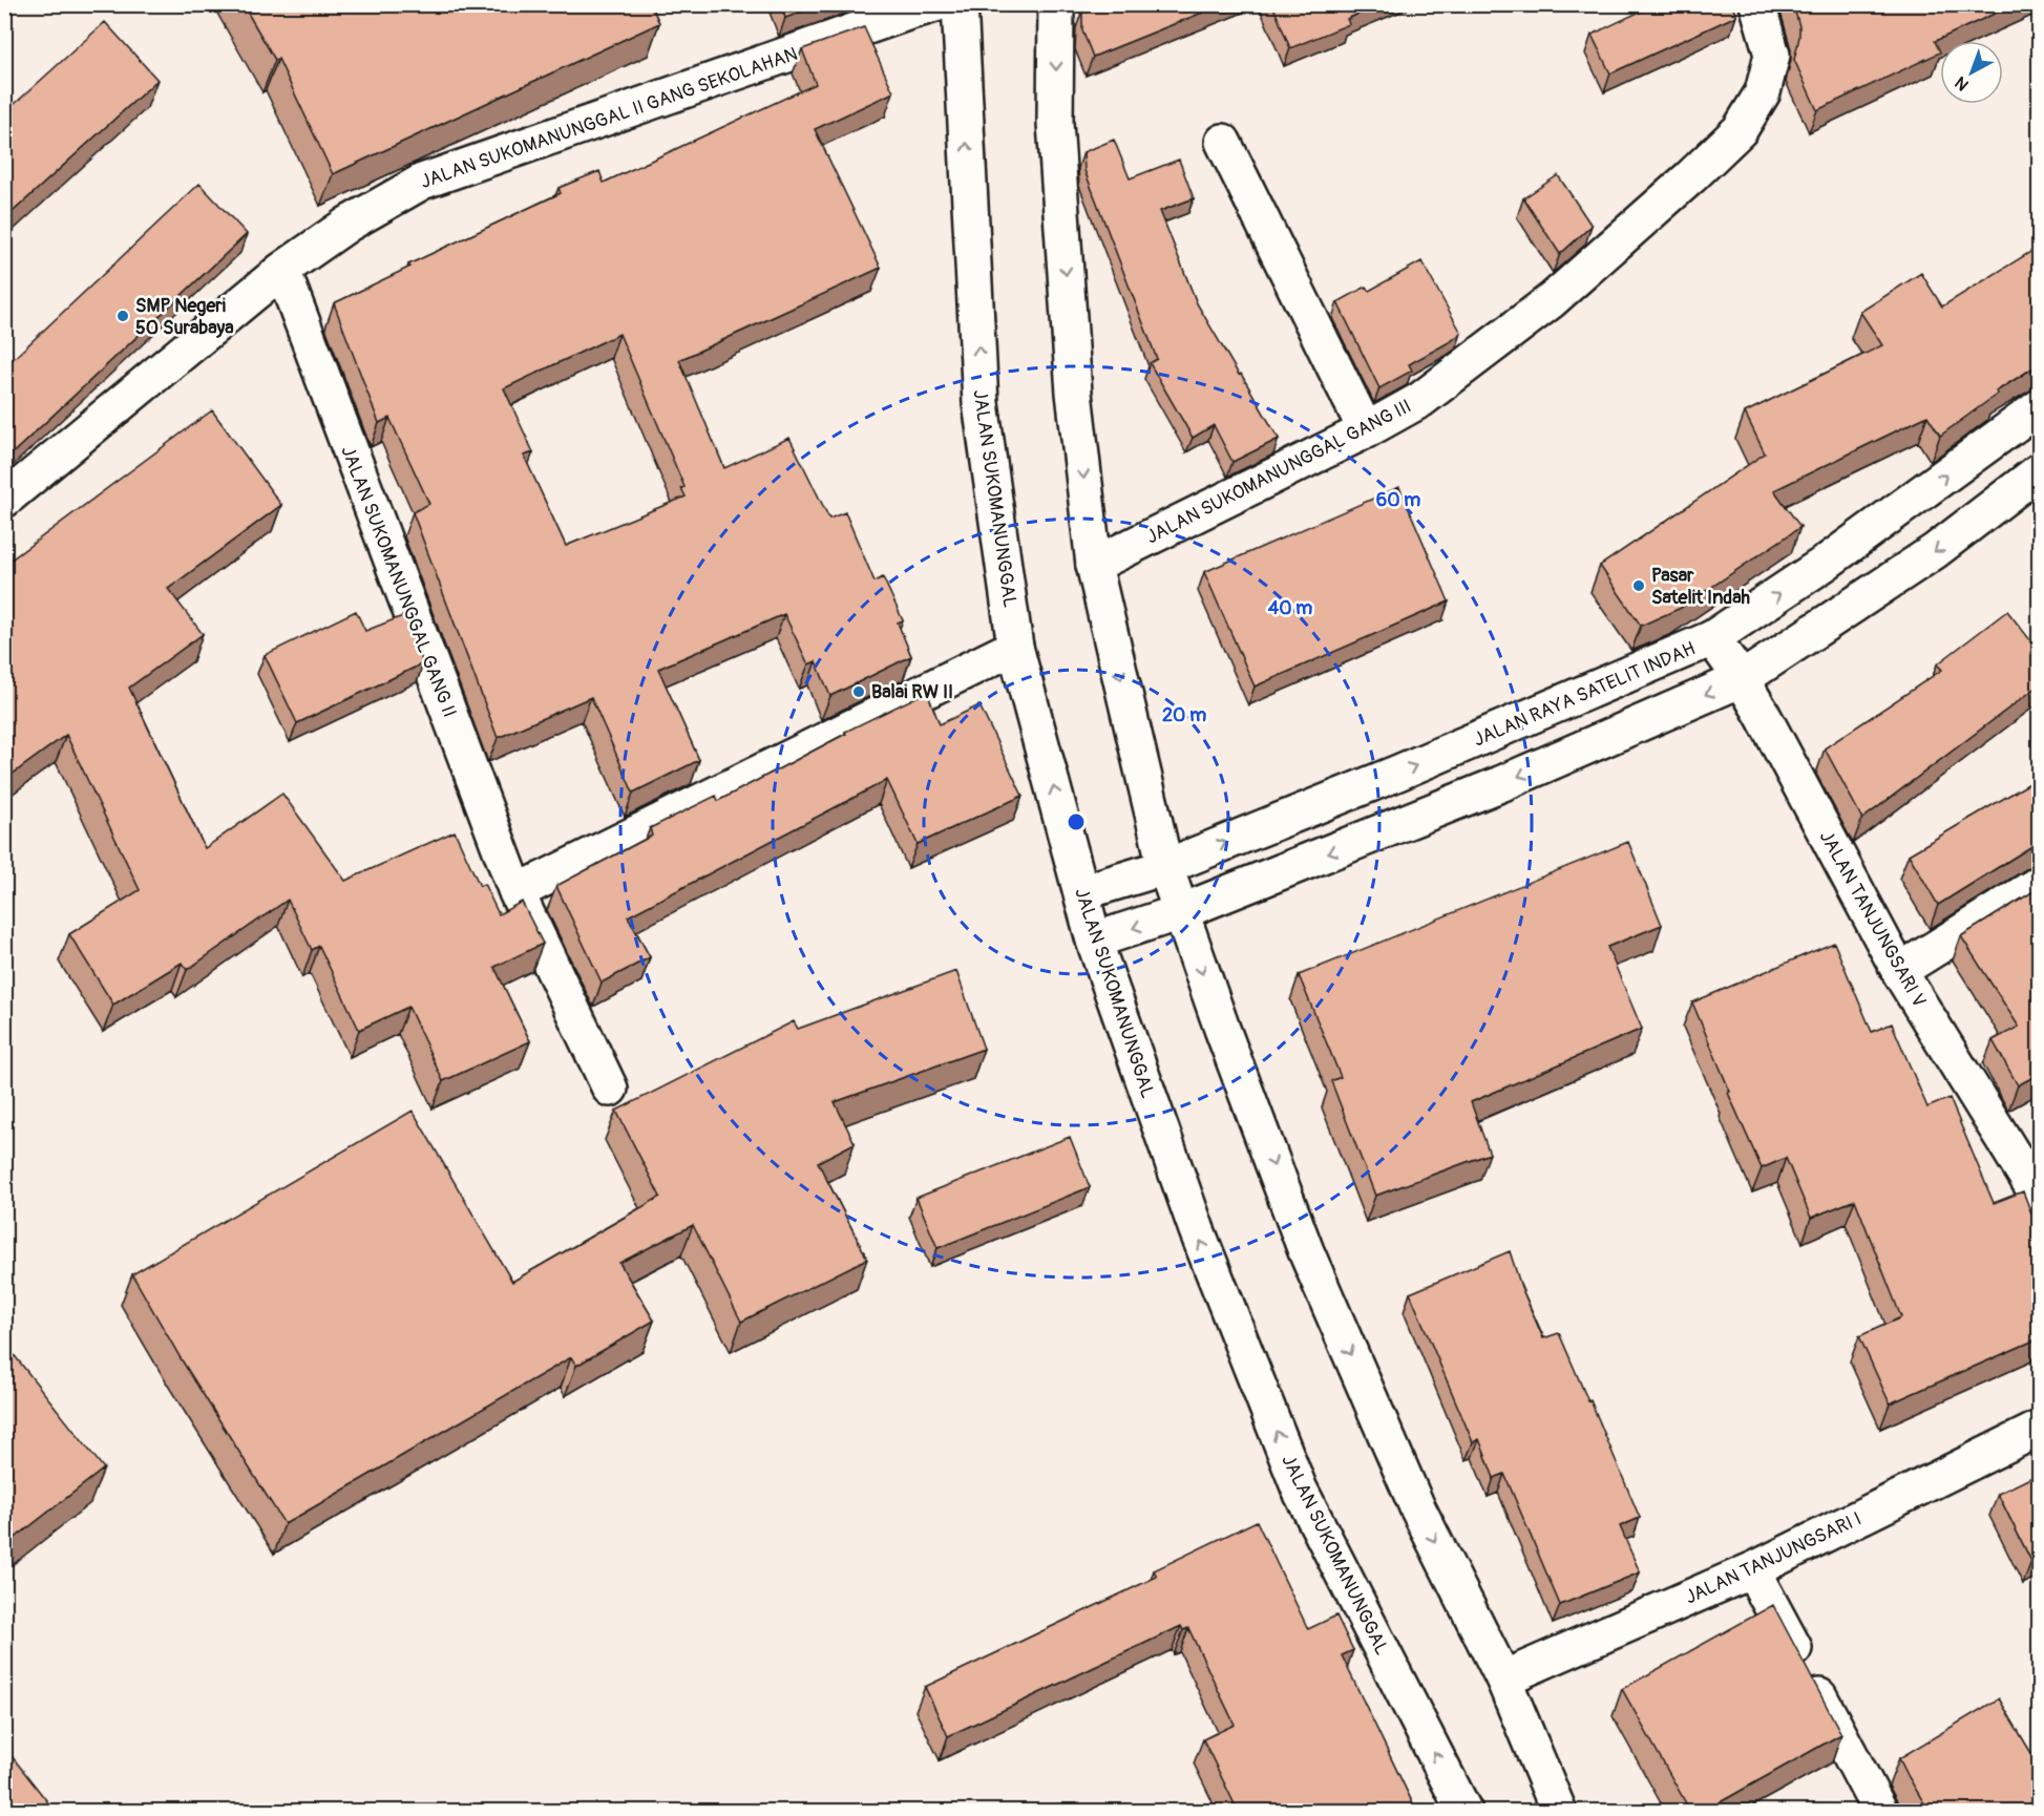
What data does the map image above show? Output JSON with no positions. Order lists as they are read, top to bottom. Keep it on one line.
{"streets":{"street":["JALAN SUKOMANUNGGAL II GANG SEKOLAHAN","JALAN SUKOMANUNGGAL GANG III","JALAN SUKOMANUNGGAL","JALAN SUKOMANUNGGAL GANG II","JALAN RAYA SATELIT INDAH","JALAN TANJUNGSARI V","JALAN TANJUNGSARI I"]},"crossings":[["JALAN SUKOMANUNGGAL II GANG SEKOLAHAN","JALAN SUKOMANUNGGAL GANG II"],["JALAN SUKOMANUNGGAL","JALAN RAYA SATELIT INDAH"],["JALAN RAYA SATELIT INDAH","JALAN TANJUNGSARI V"]],"places":["SMP Negeri 50 Surabaya","Pasar Satelit Indah","Balai RW II"],"north":"bottom left","rings":["60 m","40 m","20 m"]}
